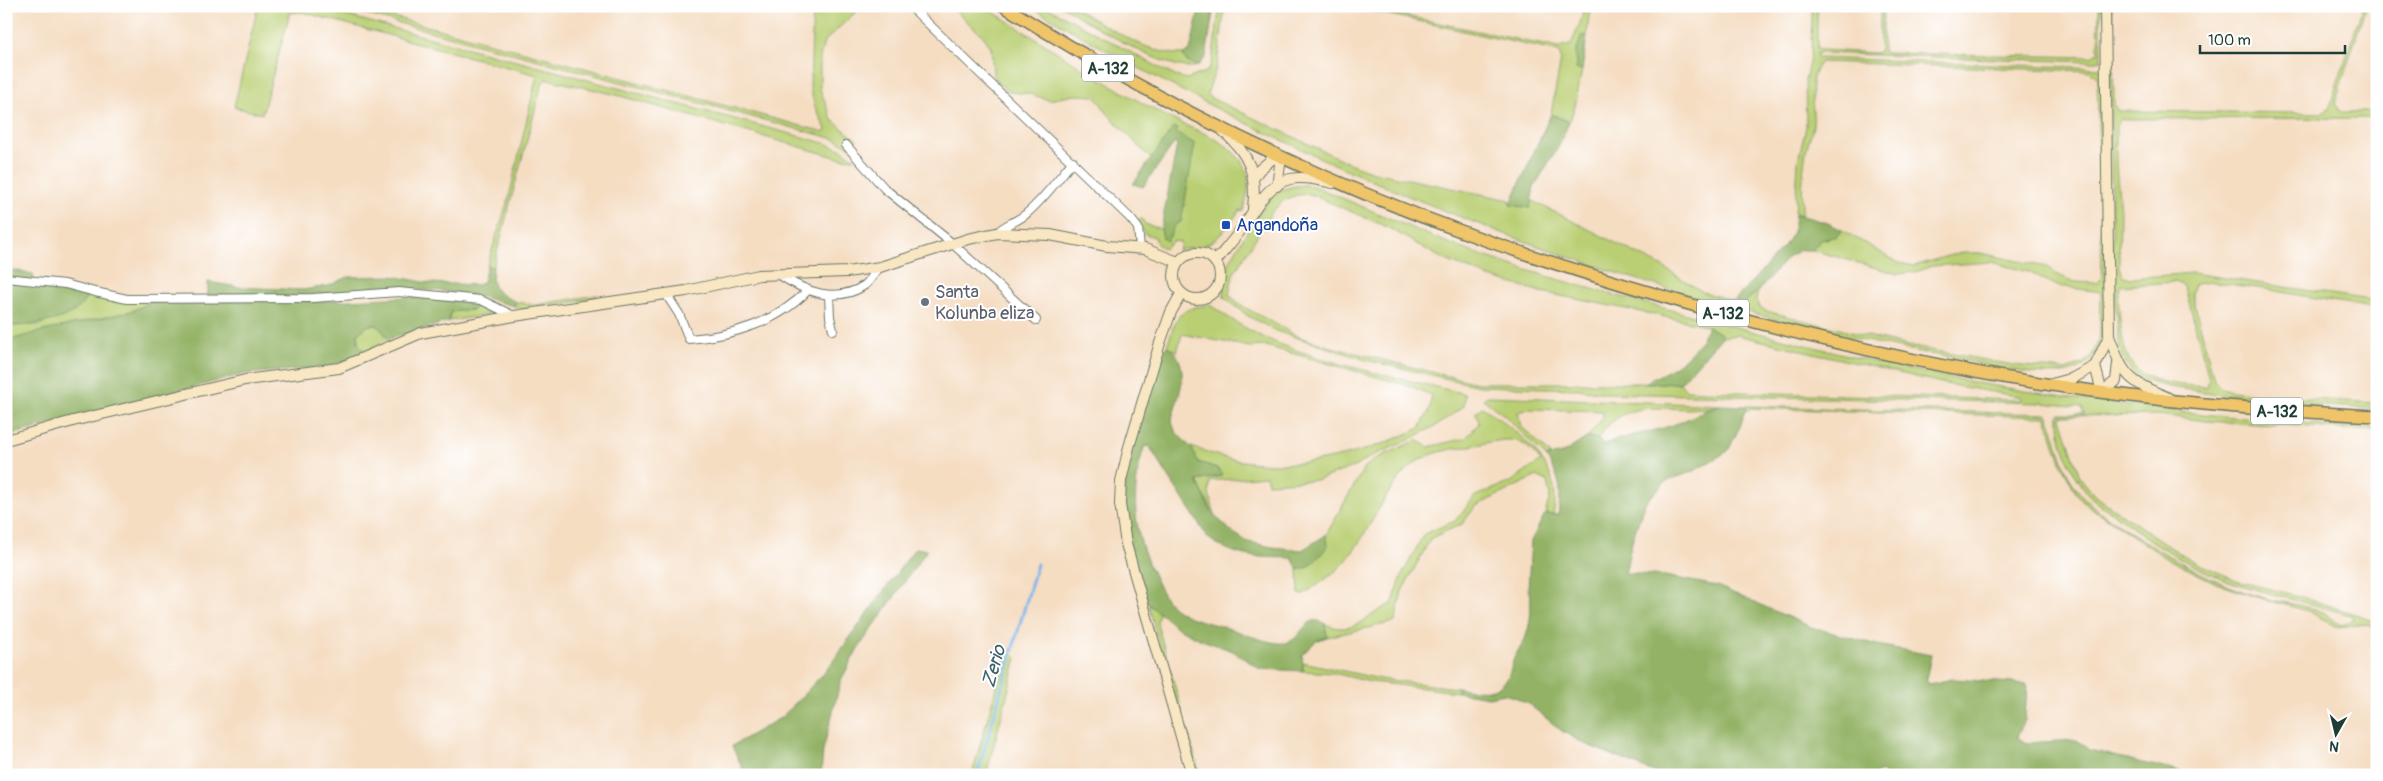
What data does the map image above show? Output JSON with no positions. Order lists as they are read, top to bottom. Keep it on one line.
{"streets":{"main road":["A-132"]},"water":["Zerio"],"places":{"transit":["Argandoña"],"other":["Santa Kolunba eliza"]},"scale_bar":"100 m","north":"bottom"}
